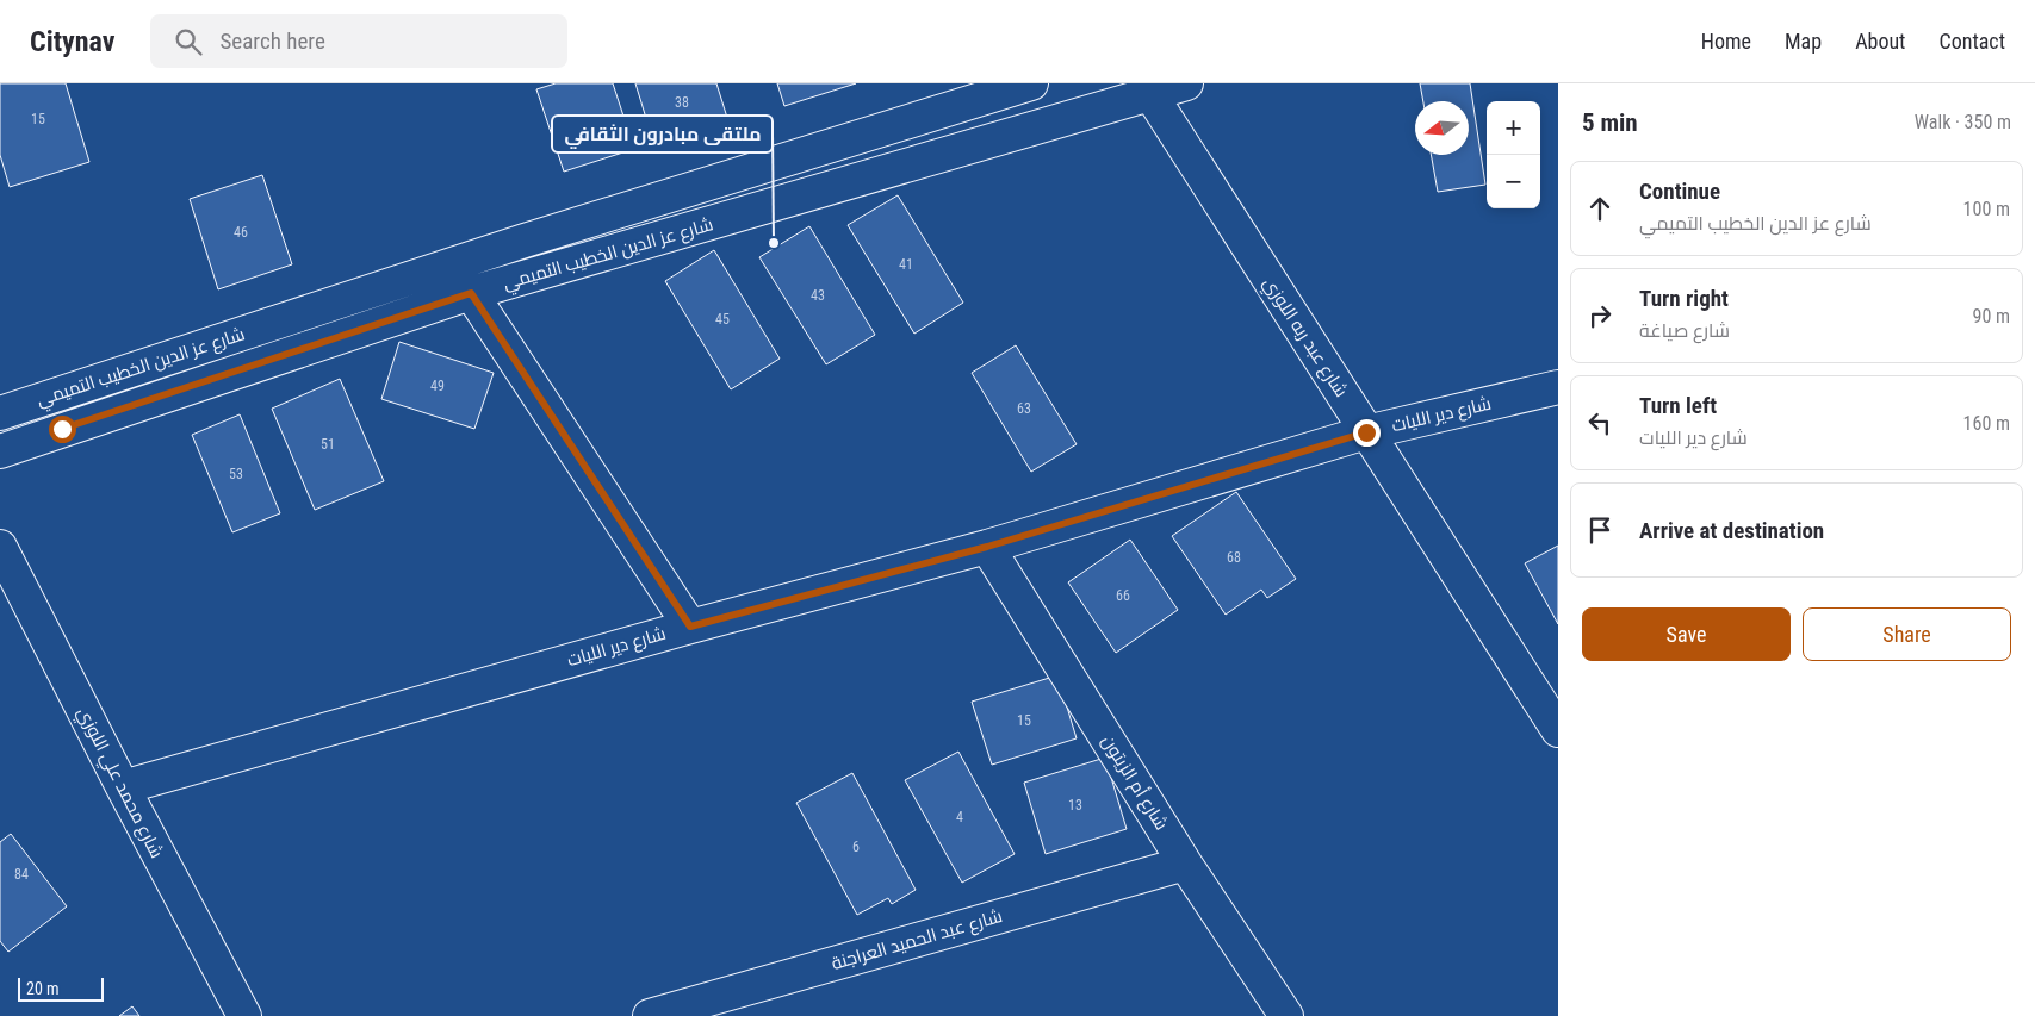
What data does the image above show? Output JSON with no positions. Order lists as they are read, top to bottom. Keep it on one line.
{"streets":{"street":["شارع عز الدين الخطيب التميمي","شارع عبد ربه اللوزي","شارع دير الليات","شارع محمد علي اللوزي","شارع أم الزيتون","شارع عبد الحميد العراجنة"]},"crossings":[["شارع عز الدين الخطيب التميمي","شارع عبد ربه اللوزي"],["شارع عبد ربه اللوزي","شارع دير الليات"],["شارع دير الليات","شارع محمد علي اللوزي"],["شارع دير الليات","شارع أم الزيتون"],["شارع أم الزيتون","شارع عبد الحميد العراجنة"]],"places":["ملتقى مبادرون الثقافي"],"house_numbers":["38","15","46","41","43","45","49","63","51","53","68","66","15","13","4","6","84"],"scale_bar":"20 m","north":"left","page":{"header":"Citynav","search":"Search here","nav":["Home","Map","About","Contact"],"heading":["5 min","Walk · 350 m"],"map_buttons":["+","−"],"list":[["Continue","شارع عز الدين الخطيب التميمي","100 m"],["Turn right","شارع صياغة","90 m"],["Turn left","شارع دير الليات","160 m"],"Arrive at destination"],"buttons":["Save","Share"],"scale":"20 m"}}
